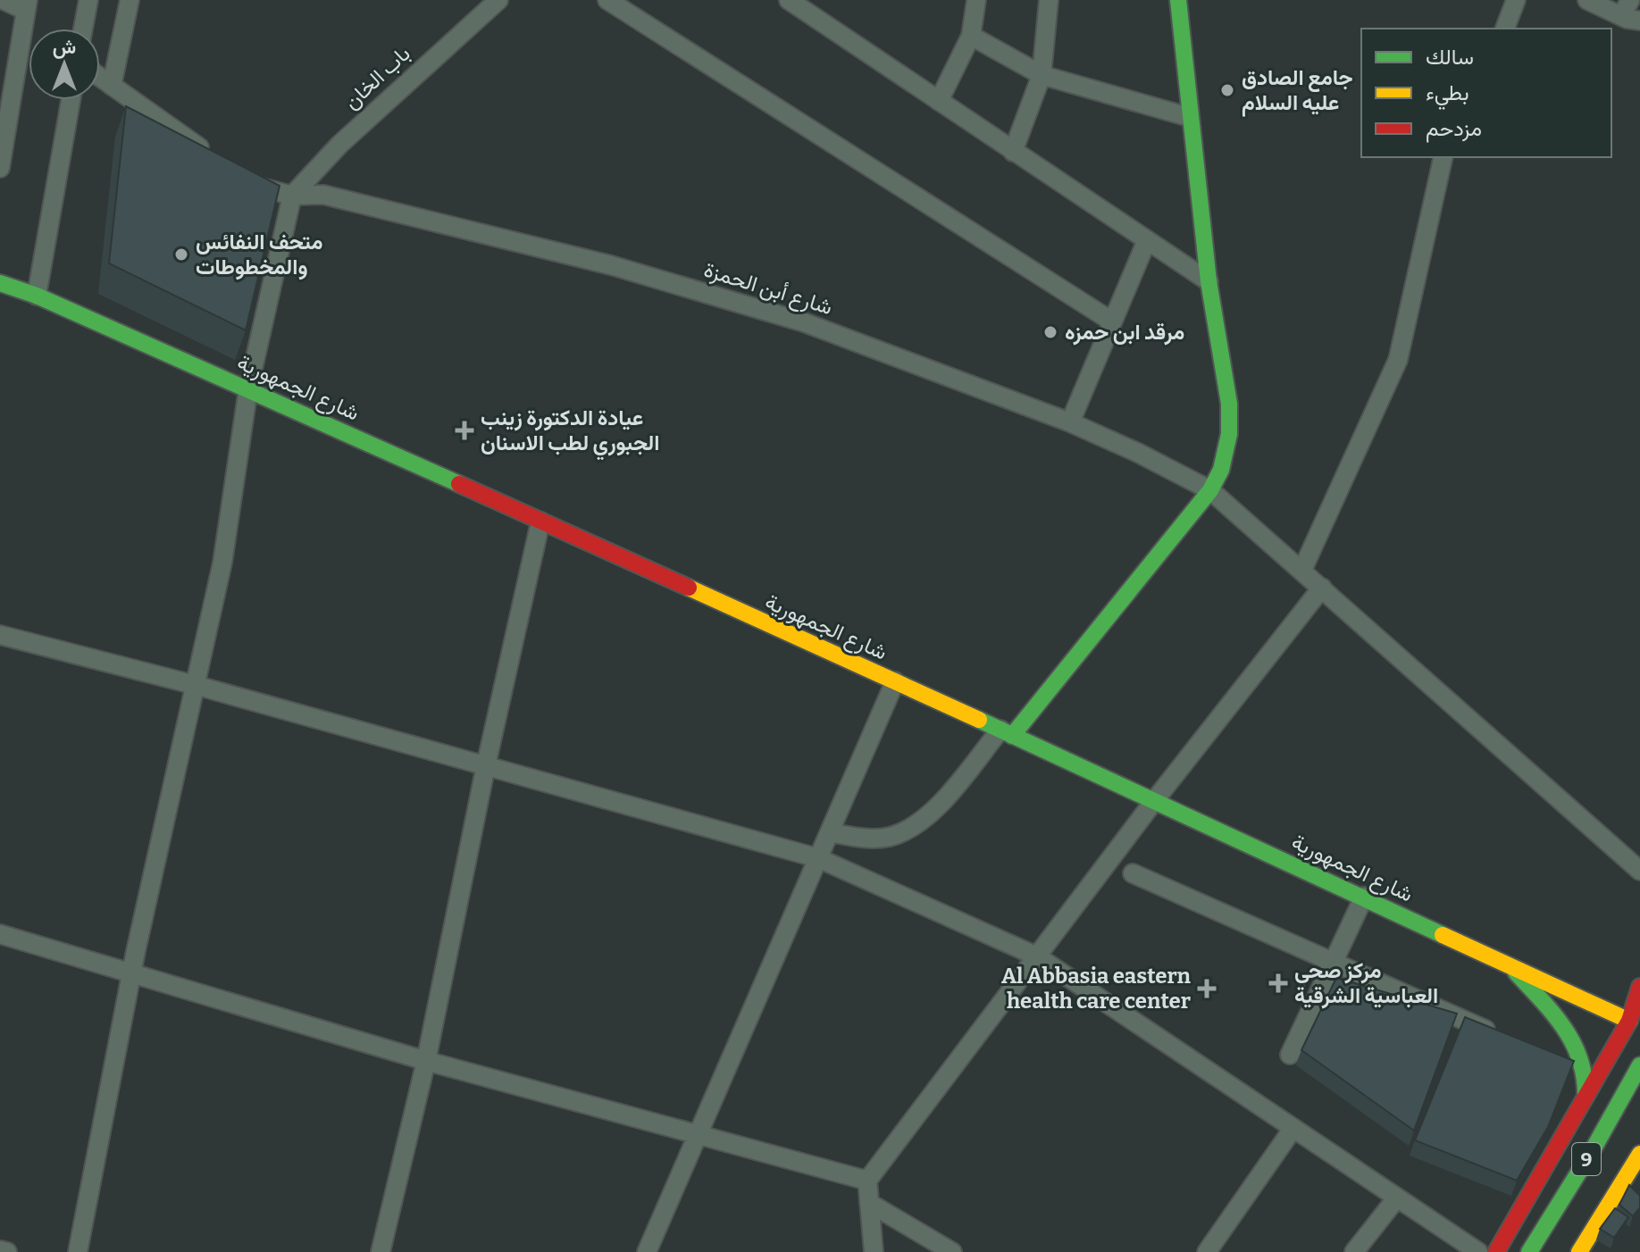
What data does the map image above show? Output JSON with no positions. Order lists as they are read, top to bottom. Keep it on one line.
{"streets":{"main road":["شارع الجمهورية","9"],"street":["باب الخان","شارع أبن الحمزة"]},"crossings":[["باب الخان","شارع أبن الحمزة"]],"places":{"other":["جامع الصادق عليه السلام","متحف النفائس والمخطوطات","مرقد ابن حمزه"],"health":["عيادة الدكتورة زينب الجبوري لطب الاسنان","مركز صحي العباسية الشرقية","Al Abbasia eastern health care center"]},"legend":["سالك","بطيء","مزدحم"],"north":"top"}
